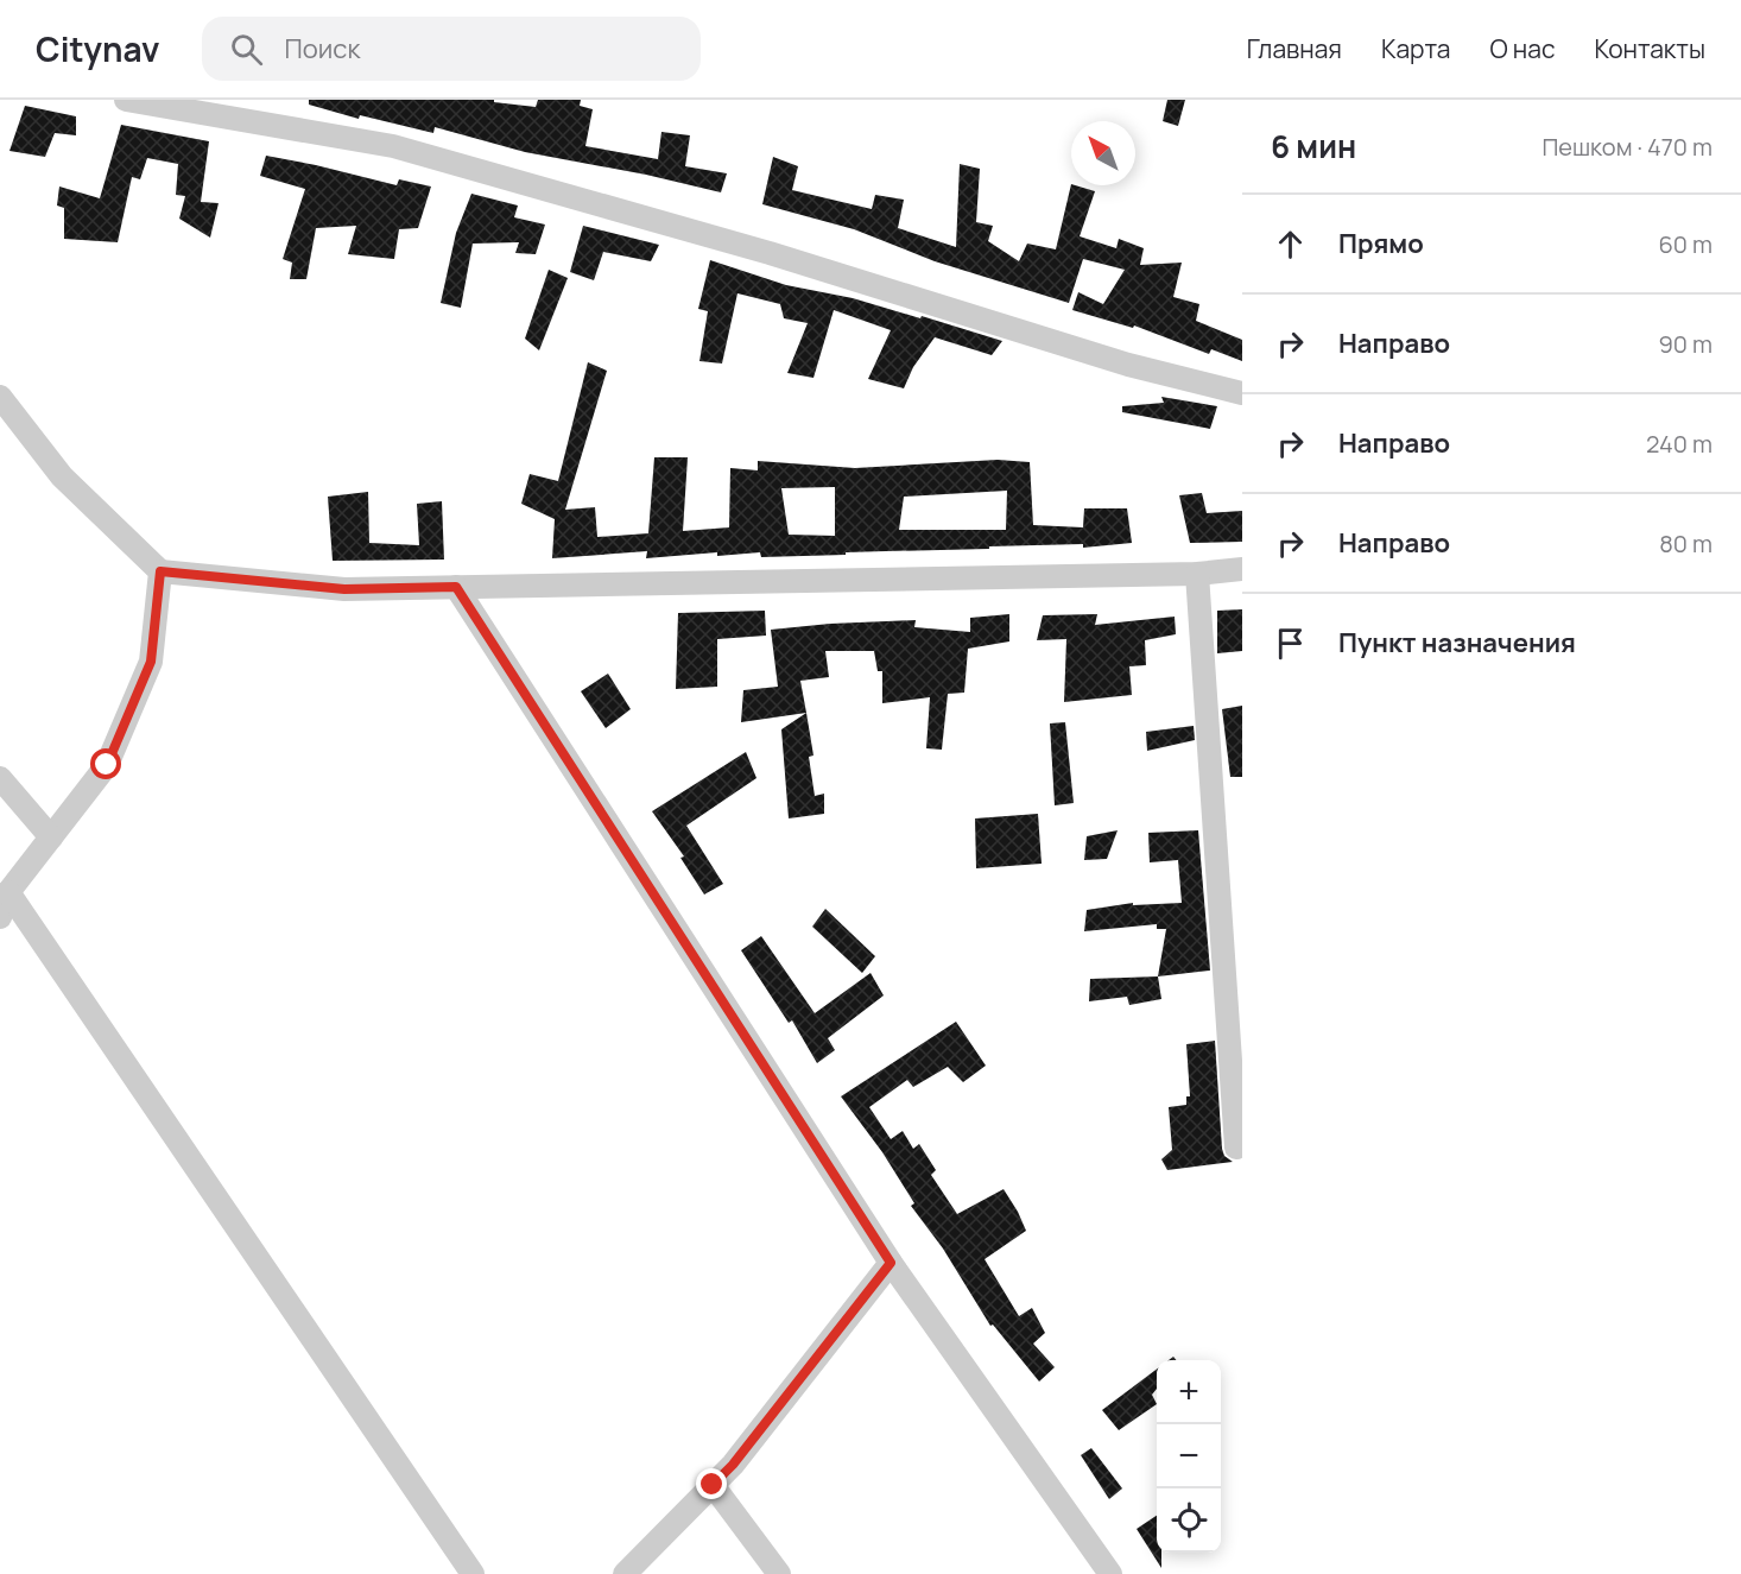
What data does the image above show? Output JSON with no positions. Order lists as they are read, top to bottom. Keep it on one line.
{"north":"top left","page":{"header":"Citynav","search":"Поиск","nav":["Главная","Карта","О нас","Контакты"],"heading":["6 мин","Пешком · 470 m"],"list":[["Прямо","60 m"],["Направо","90 m"],["Направо","240 m"],["Направо","80 m"],"Пункт назначения"],"map_buttons":["+","−"]}}
